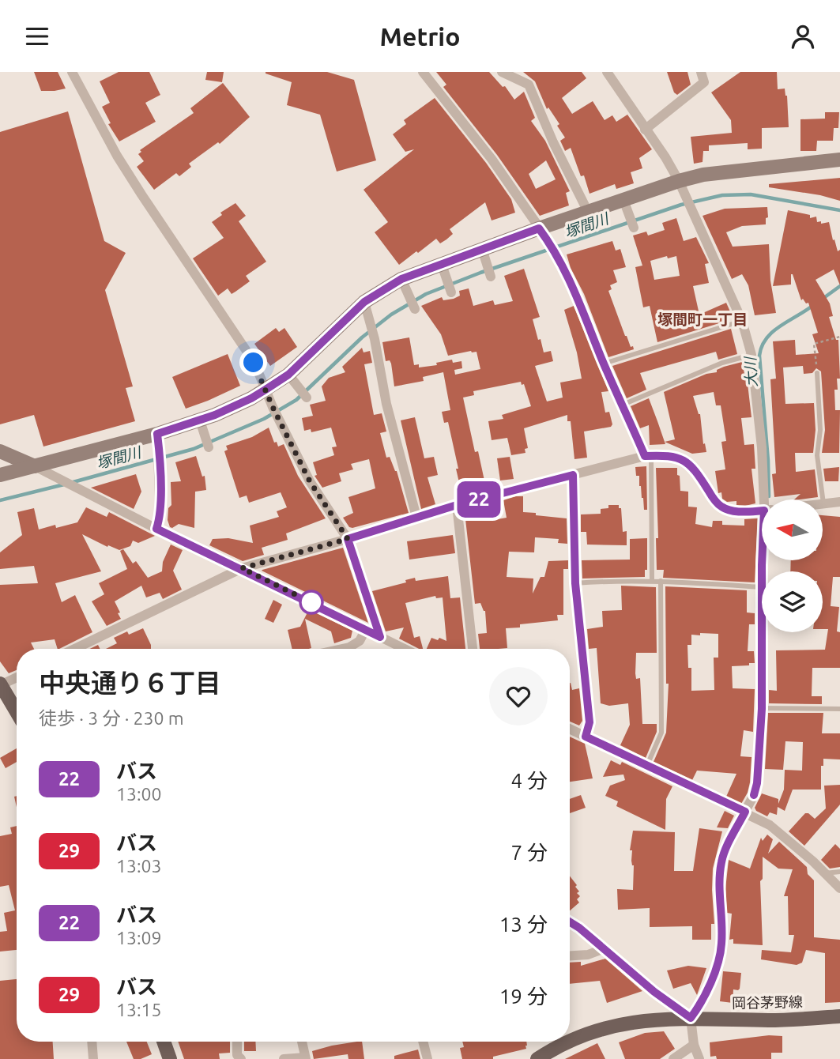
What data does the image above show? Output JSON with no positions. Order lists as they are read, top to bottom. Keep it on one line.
{"streets":{"main road":["岡谷茅野線"]},"districts":["塚間町一丁目"],"water":["塚間川","大川"],"lines":["bus line 22"],"north":"left","page":{"header":"Metrio","on_map":"22","heading":["中央通り６丁目","徒歩 · 3 分 · 230 m"],"list":[{"mark":"22","name":"バス","note":"13:00","value":"4 分"},{"mark":"29","name":"バス","note":"13:03","value":"7 分"},{"mark":"22","name":"バス","note":"13:09","value":"13 分"},{"mark":"29","name":"バス","note":"13:15","value":"19 分"}]}}
